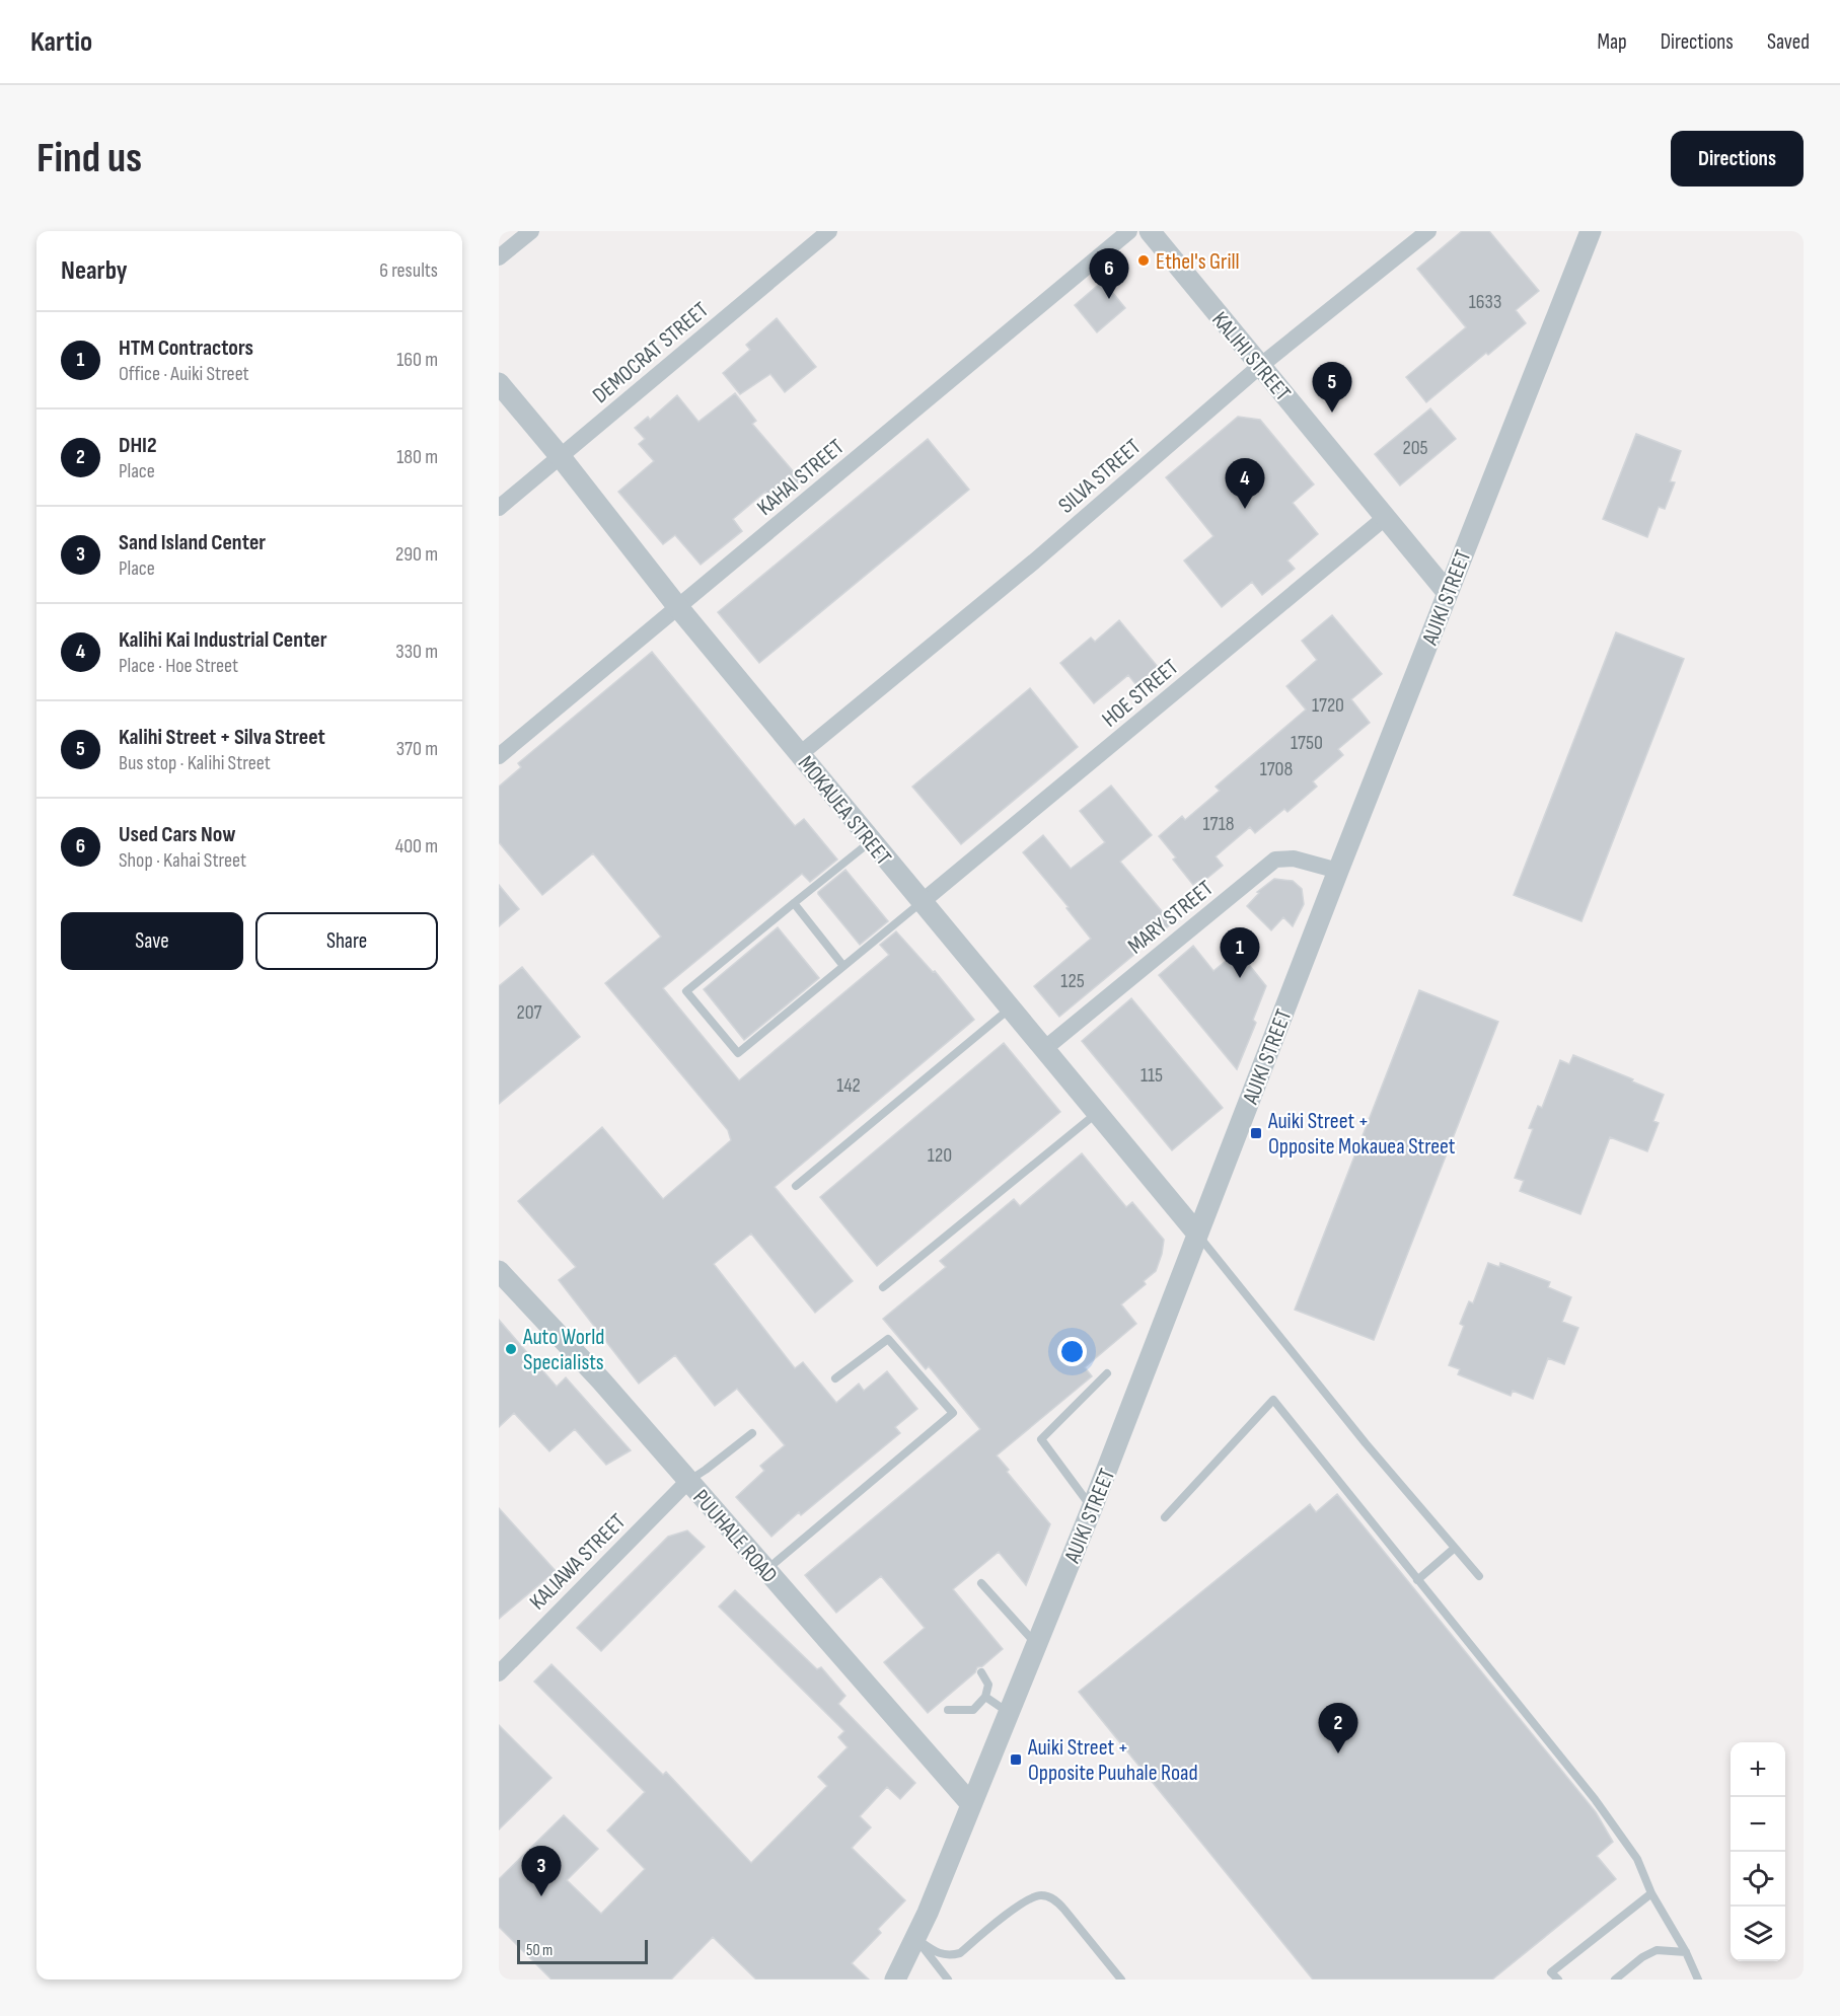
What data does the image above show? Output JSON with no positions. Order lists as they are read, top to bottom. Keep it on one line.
{"streets":{"street":["DEMOCRAT STREET","KALIHI STREET","SILVA STREET","KAHAI STREET","AUIKI STREET","HOE STREET","MOKAUEA STREET","MARY STREET","PUUHALE ROAD","KALIAWA STREET"]},"crossings":[["DEMOCRAT STREET","MOKAUEA STREET"],["KALIHI STREET","SILVA STREET"],["KALIHI STREET","AUIKI STREET"],["KALIHI STREET","HOE STREET"],["SILVA STREET","MOKAUEA STREET"],["KAHAI STREET","MOKAUEA STREET"],["AUIKI STREET","MOKAUEA STREET"],["AUIKI STREET","MARY STREET"],["AUIKI STREET","PUUHALE ROAD"],["HOE STREET","MOKAUEA STREET"],["MOKAUEA STREET","MARY STREET"],["PUUHALE ROAD","KALIAWA STREET"]],"places":{"other":["Ethel's Grill","Auto World Specialists"],"transit":["Auiki Street + Opposite Mokauea Street","Auiki Street + Opposite Puuhale Road"]},"house_numbers":["1633","205","1720","1750","1708","1718","125","207","115","142","120"],"scale_bar":"50 m","page":{"header":"Kartio","nav":["Map","Directions","Saved"],"buttons":["Directions",["Save","Share"]],"title":"Find us","heading":["Nearby","6 results"],"pins":["6","5","4","1","2","3"],"list":[{"mark":"1","name":"HTM Contractors","note":"Office · Auiki Street","value":"160 m"},{"mark":"2","name":"DHI2","note":"Place","value":"180 m"},{"mark":"3","name":"Sand Island Center","note":"Place","value":"290 m"},{"mark":"4","name":"Kalihi Kai Industrial Center","note":"Place · Hoe Street","value":"330 m"},{"mark":"5","name":"Kalihi Street + Silva Street","note":"Bus stop · Kalihi Street","value":"370 m"},{"mark":"6","name":"Used Cars Now","note":"Shop · Kahai Street","value":"400 m"}],"map_buttons":["+","−"],"scale":"50 m"}}
